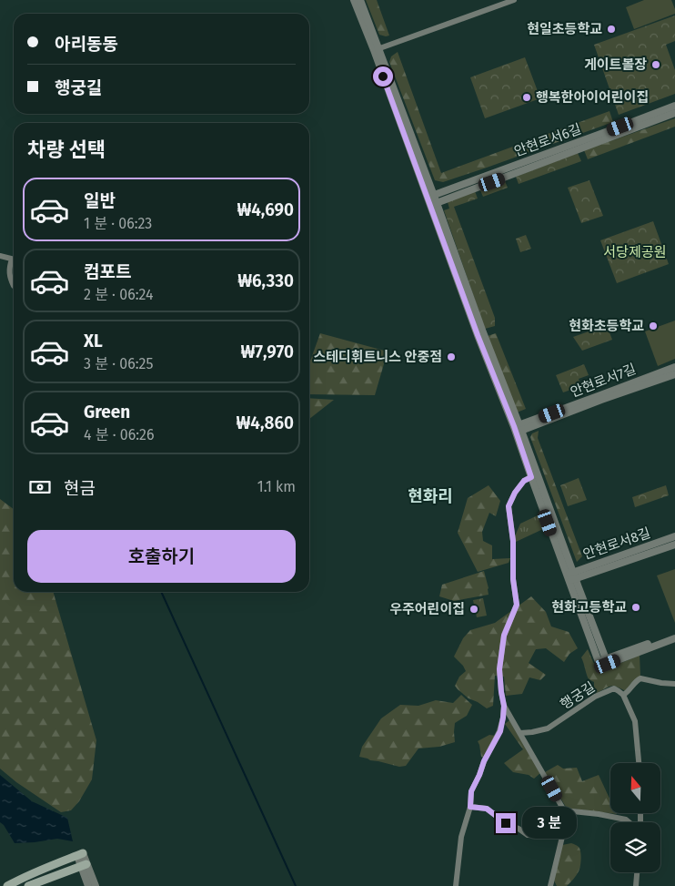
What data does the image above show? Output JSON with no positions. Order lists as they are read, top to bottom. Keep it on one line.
{"streets":{"street":["안현로서6길","안현로서7길","안현로서8길","행궁길"]},"districts":["현화리"],"parks":["서당제공원"],"places":["현일초등학교","게이트볼장","행복한아이어린이집","현화초등학교","스테디휘트니스 안중점","현화고등학교","우주어린이집"],"north":"top","page":{"banner":["아리동동","행궁길"],"heading":"차량 선택","list":[{"name":"일반","note":"1 분 · 06:23","value":"₩4,690"},{"name":"컴포트","note":"2 분 · 06:24","value":"₩6,330"},{"name":"XL","note":"3 분 · 06:25","value":"₩7,970"},{"name":"Green","note":"4 분 · 06:26","value":"₩4,860"}],"pay":["현금","1.1 km"],"buttons":"호출하기","bubble":"3 분"}}
